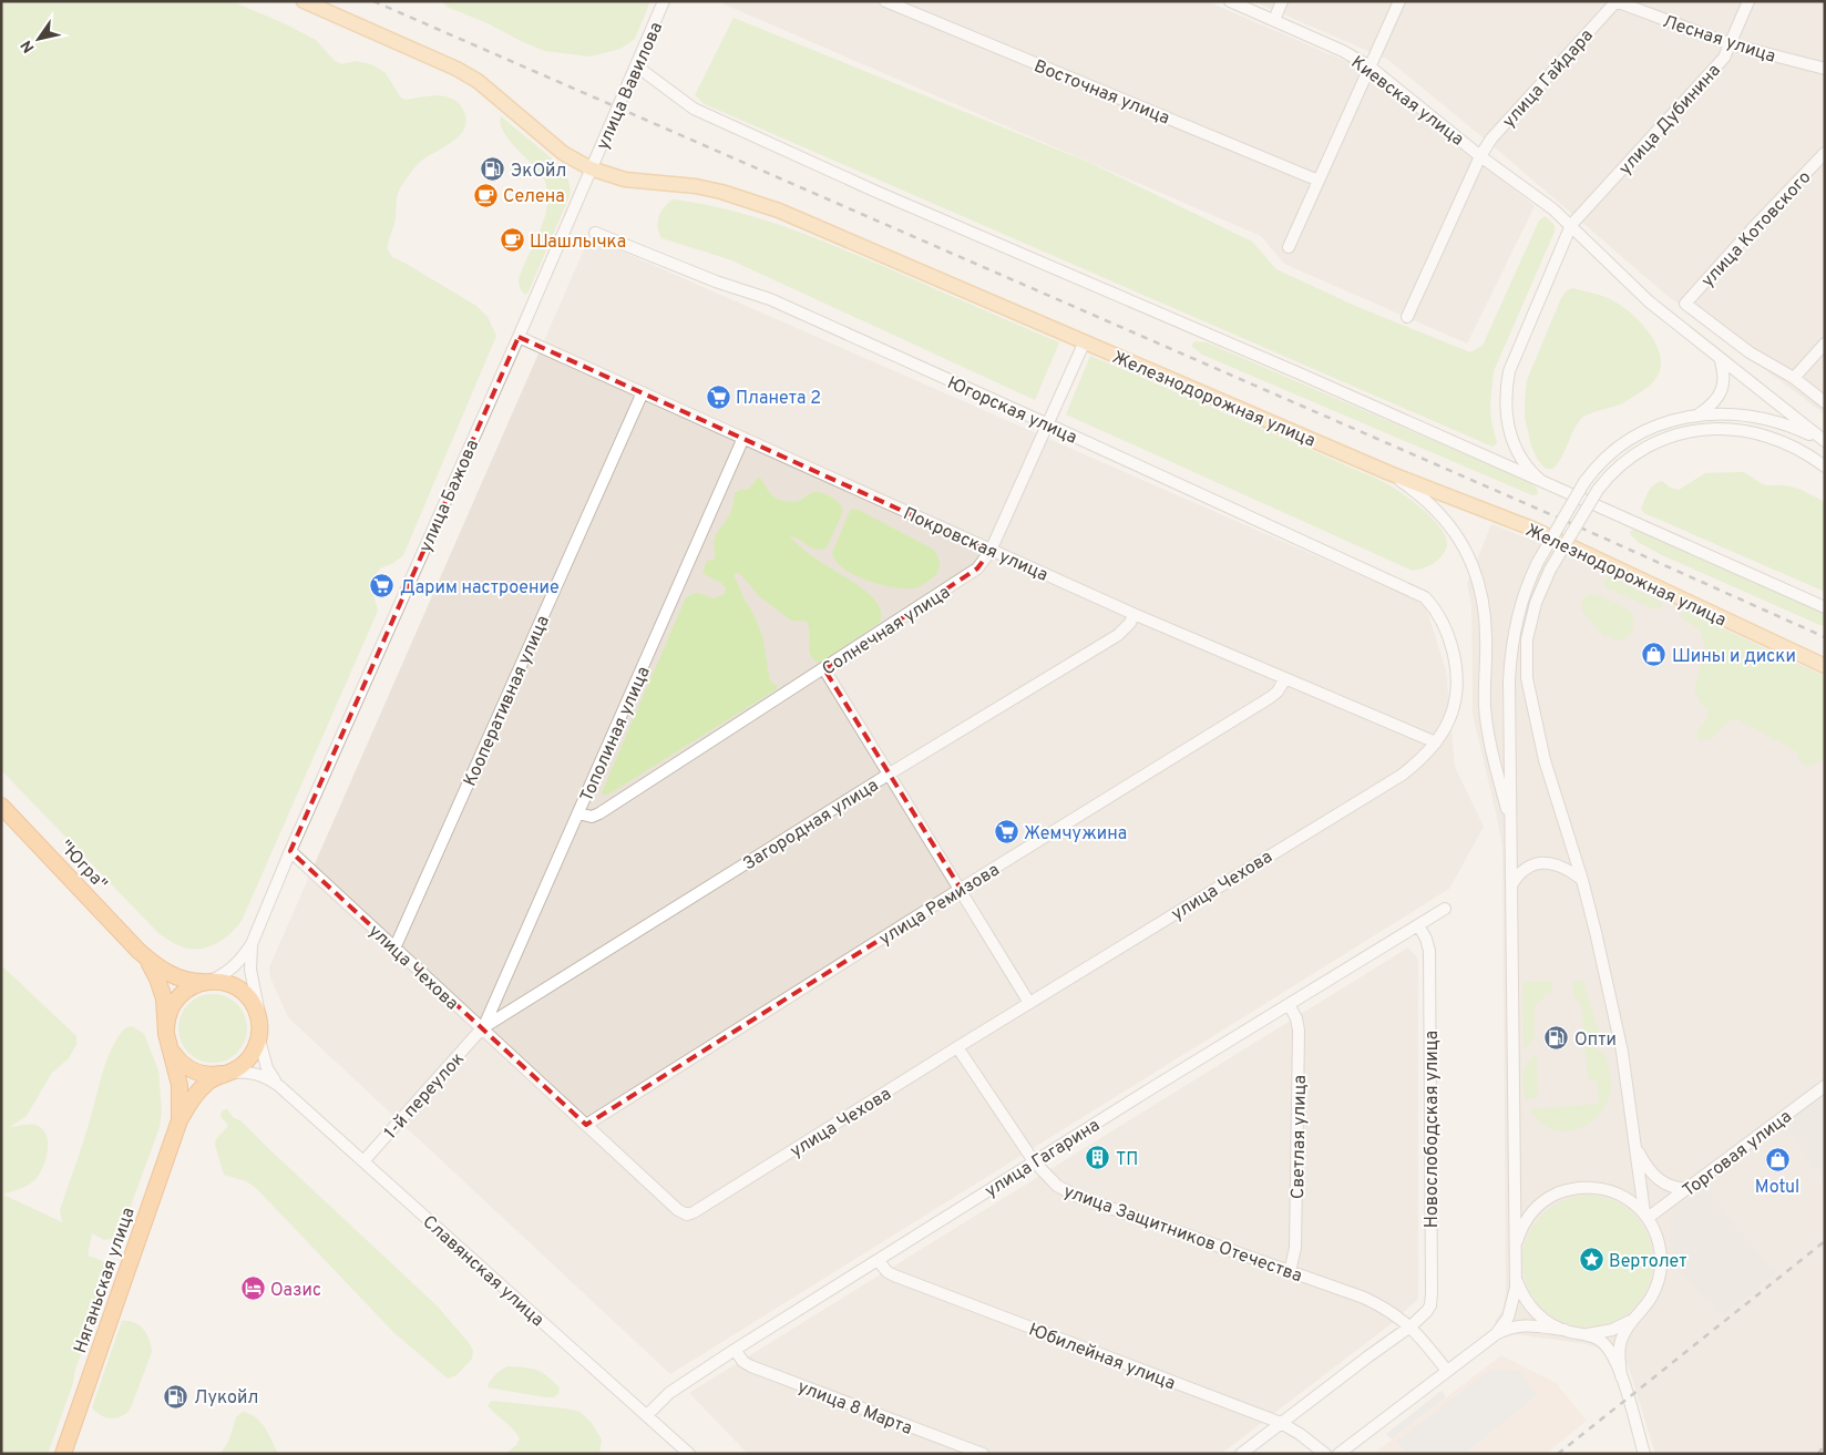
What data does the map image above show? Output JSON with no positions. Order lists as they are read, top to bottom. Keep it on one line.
{"streets":{"highway":["\"Югра\"","Няганьская улица"],"main road":["Железнодорожная улица"],"street":["Лесная улица","улица Гайдара","улица Вавилова","Восточная улица","Киевская улица","улица Дубинина","улица Котовского","Югорская улица","улица Бажова","Покровская улица","Солнечная улица","Кооперативная улица","Тополиная улица","Загородная улица","улица Чехова","улица Ремизова","1-й переулок","Новослободская улица","Светлая улица","Торговая улица","улица Гагарина","улица Защитников Отечества","Славянская улица","Юбилейная улица","улица 8 Марта"]},"crossings":[["Лесная улица","улица Гайдара"],["Лесная улица","улица Дубинина"],["улица Гайдара","Киевская улица"],["улица Вавилова","Железнодорожная улица"],["улица Вавилова","улица Бажова"],["Киевская улица","улица Дубинина"],["Железнодорожная улица","улица Бажова"],["Железнодорожная улица","Солнечная улица"],["Югорская улица","Солнечная улица"],["Югорская улица","улица Чехова"],["улица Бажова","Покровская улица"],["улица Бажова","улица Чехова"],["Покровская улица","Солнечная улица"],["Покровская улица","Кооперативная улица"],["Покровская улица","Тополиная улица"],["Покровская улица","Загородная улица"],["Покровская улица","улица Чехова"],["Покровская улица","улица Ремизова"],["Солнечная улица","Тополиная улица"],["Кооперативная улица","улица Чехова"],["Тополиная улица","Загородная улица"],["Тополиная улица","улица Чехова"],["Тополиная улица","1-й переулок"],["Загородная улица","улица Чехова"],["Загородная улица","1-й переулок"],["улица Чехова","улица Ремизова"],["улица Чехова","1-й переулок"],["улица Чехова","улица Защитников Отечества"],["1-й переулок","Славянская улица"],["Новослободская улица","улица Гагарина"],["Новослободская улица","улица Защитников Отечества"],["Новослободская улица","Юбилейная улица"],["Светлая улица","улица Гагарина"],["Светлая улица","улица Защитников Отечества"],["улица Гагарина","улица Защитников Отечества"],["улица Гагарина","Славянская улица"],["улица Гагарина","Юбилейная улица"],["улица Гагарина","улица 8 Марта"]],"places":{"fuel station":["ЭкОйл","Опти","Лукойл"],"cafe":["Селена","Шашлычка"],"supermarket":["Планета 2","Дарим настроение","Жемчужина"],"shop":["Шины и диски","Motul"],"building":["ТП"],"place":["Вертолет"],"hotel":["Оазис"]},"north":"bottom left"}
